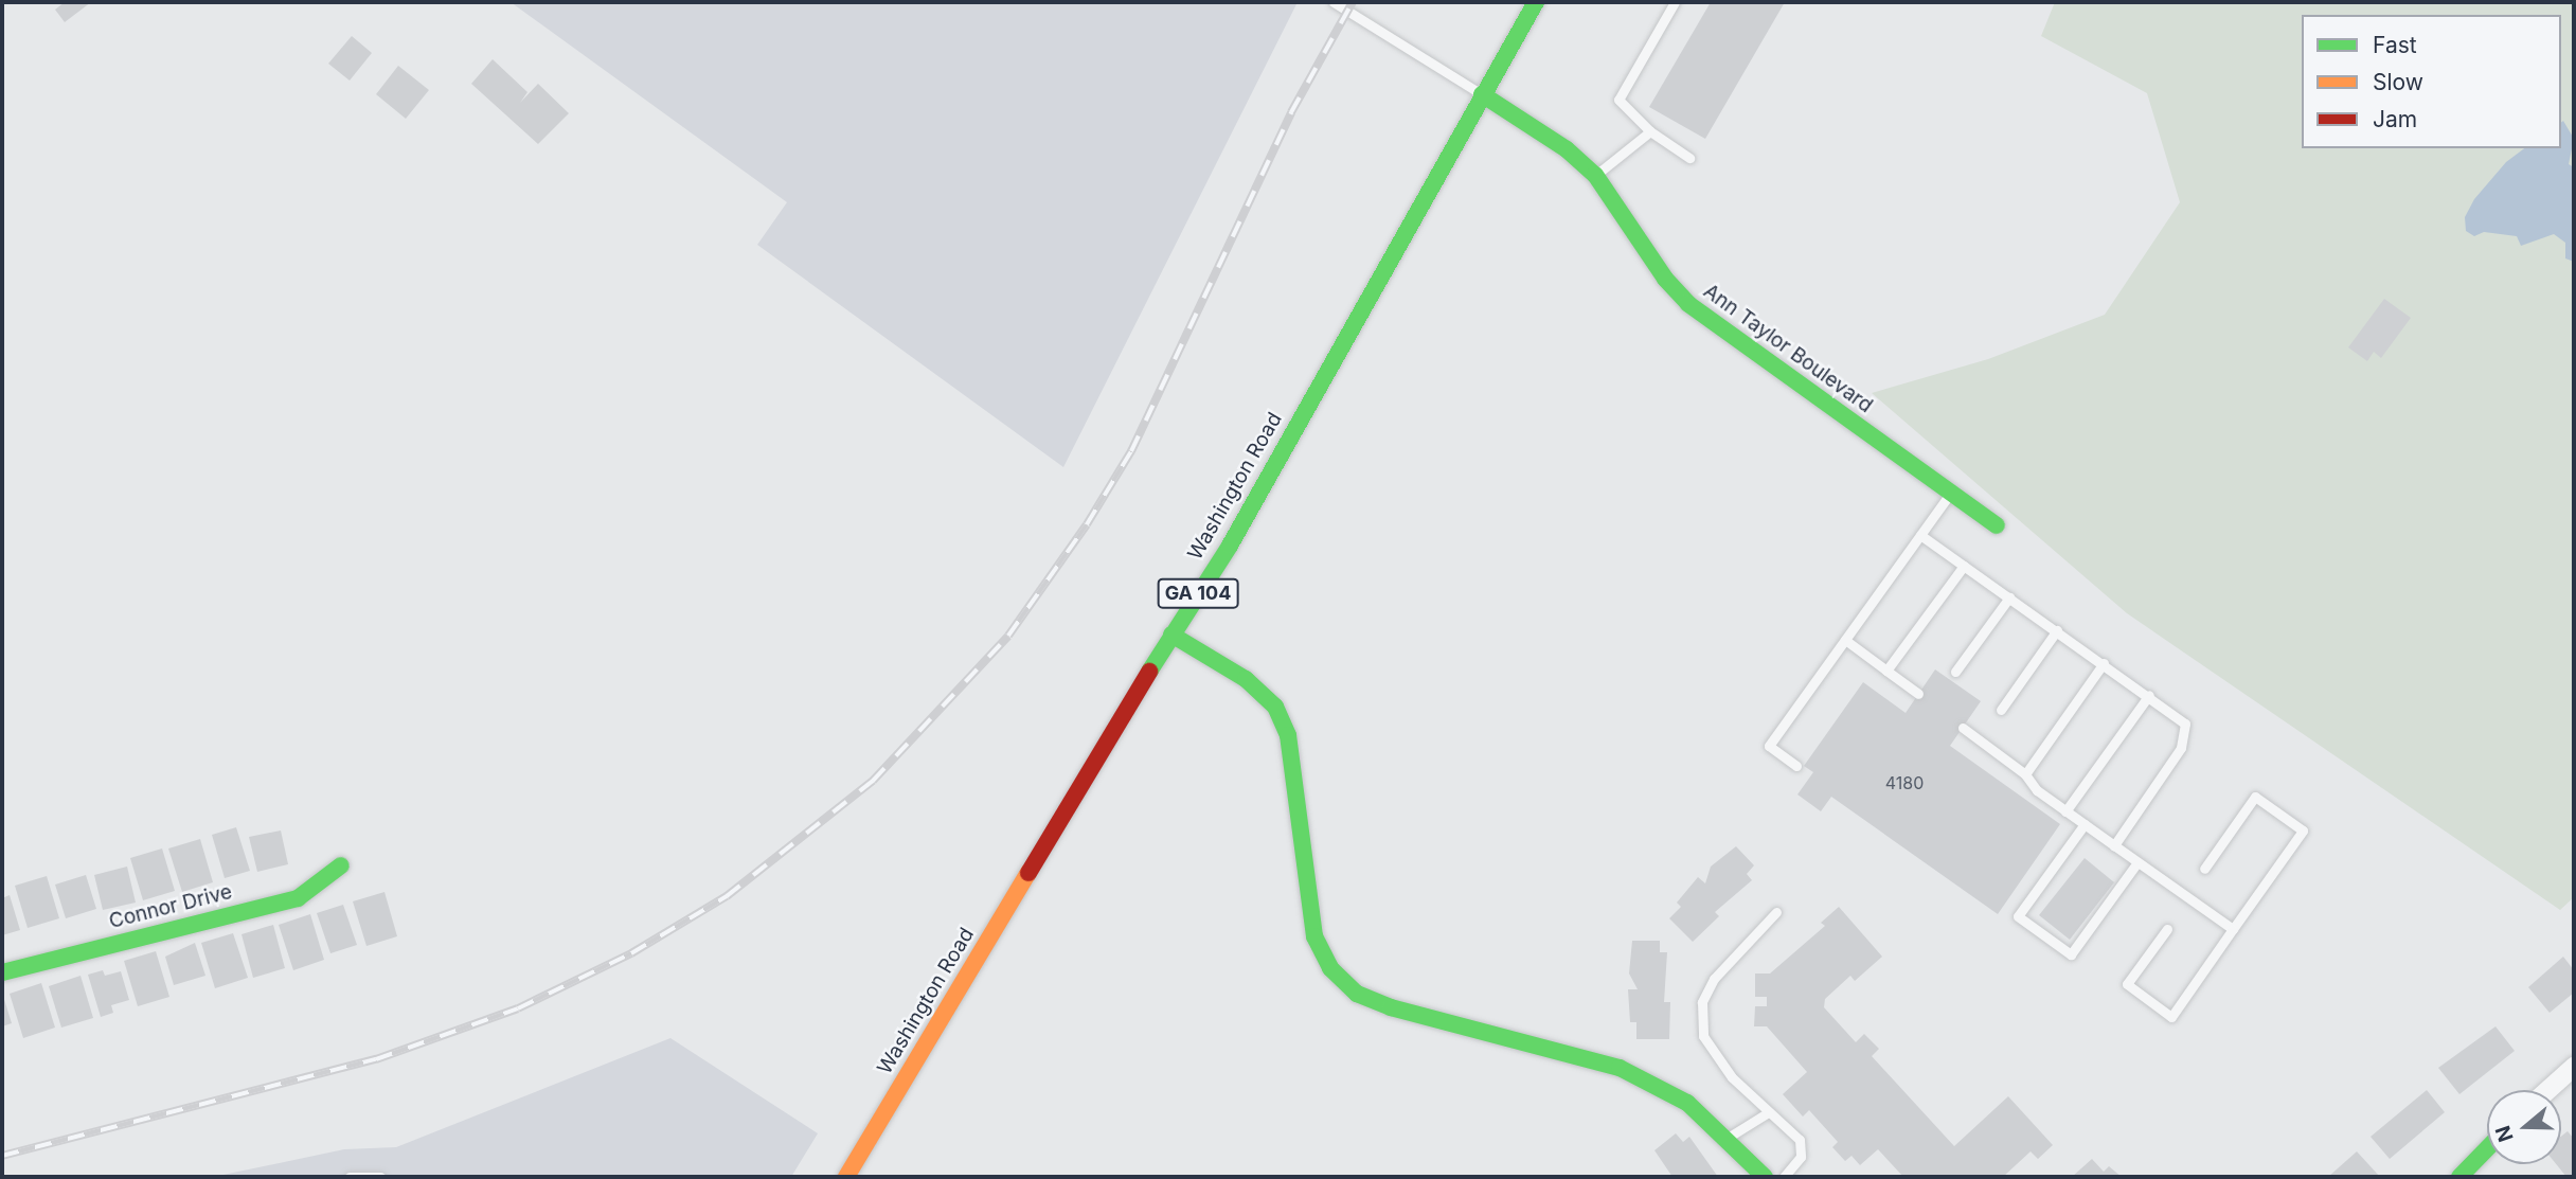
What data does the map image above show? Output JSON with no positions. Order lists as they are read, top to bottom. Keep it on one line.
{"streets":{"street":["Ann Taylor Boulevard","Washington Road","GA 104","Connor Drive"]},"crossings":[["Ann Taylor Boulevard","Washington Road"]],"house_numbers":["4180"],"legend":["Fast","Slow","Jam"],"north":"left"}
